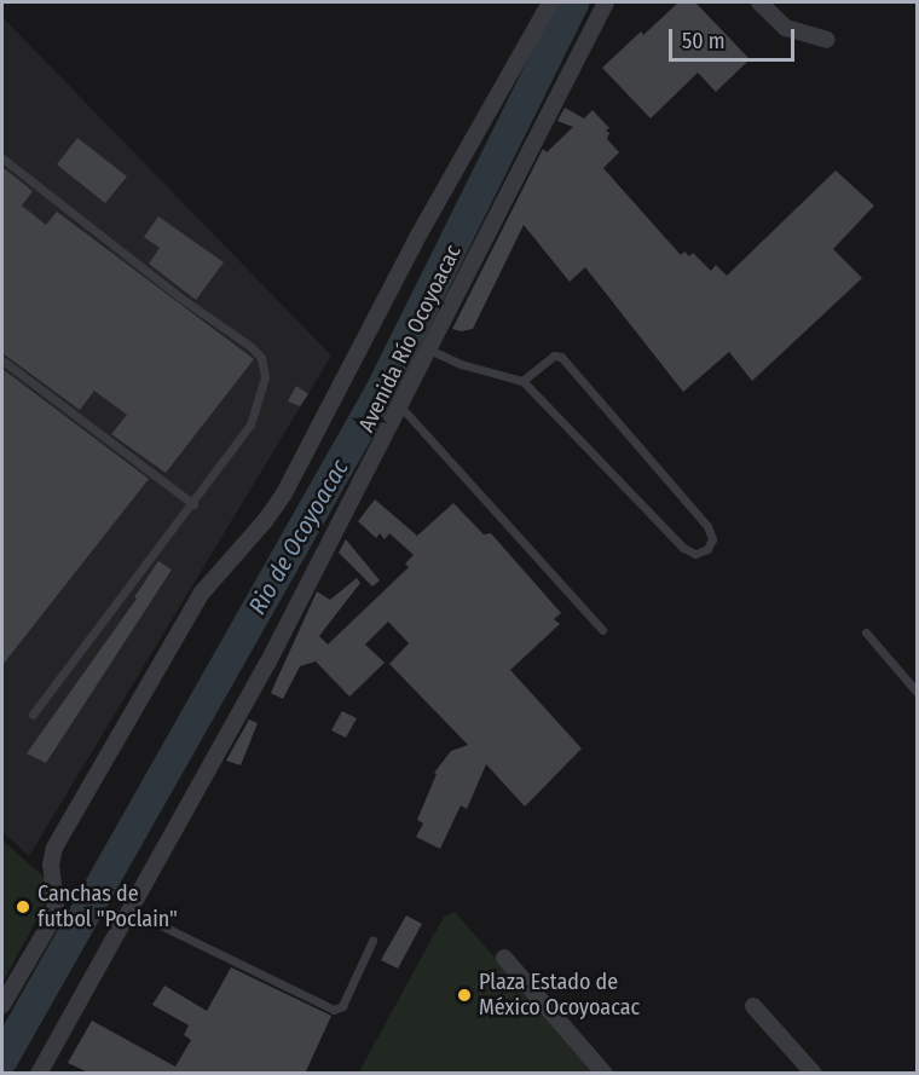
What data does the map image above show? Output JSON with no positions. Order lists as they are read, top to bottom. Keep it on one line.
{"streets":{"street":["Avenida Río Ocoyoacac"]},"water":["Rio de Ocoyoacac"],"places":["Canchas de futbol \"Poclain\"","Plaza Estado de México Ocoyoacac"],"scale_bar":"50 m"}
